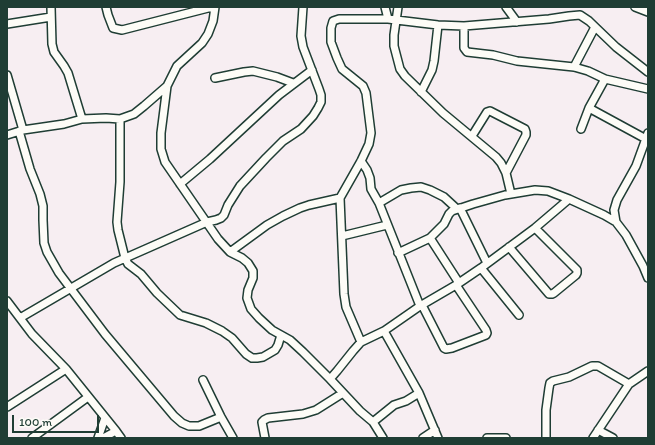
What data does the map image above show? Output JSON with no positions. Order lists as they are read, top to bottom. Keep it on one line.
{"scale_bar":"100 m"}
